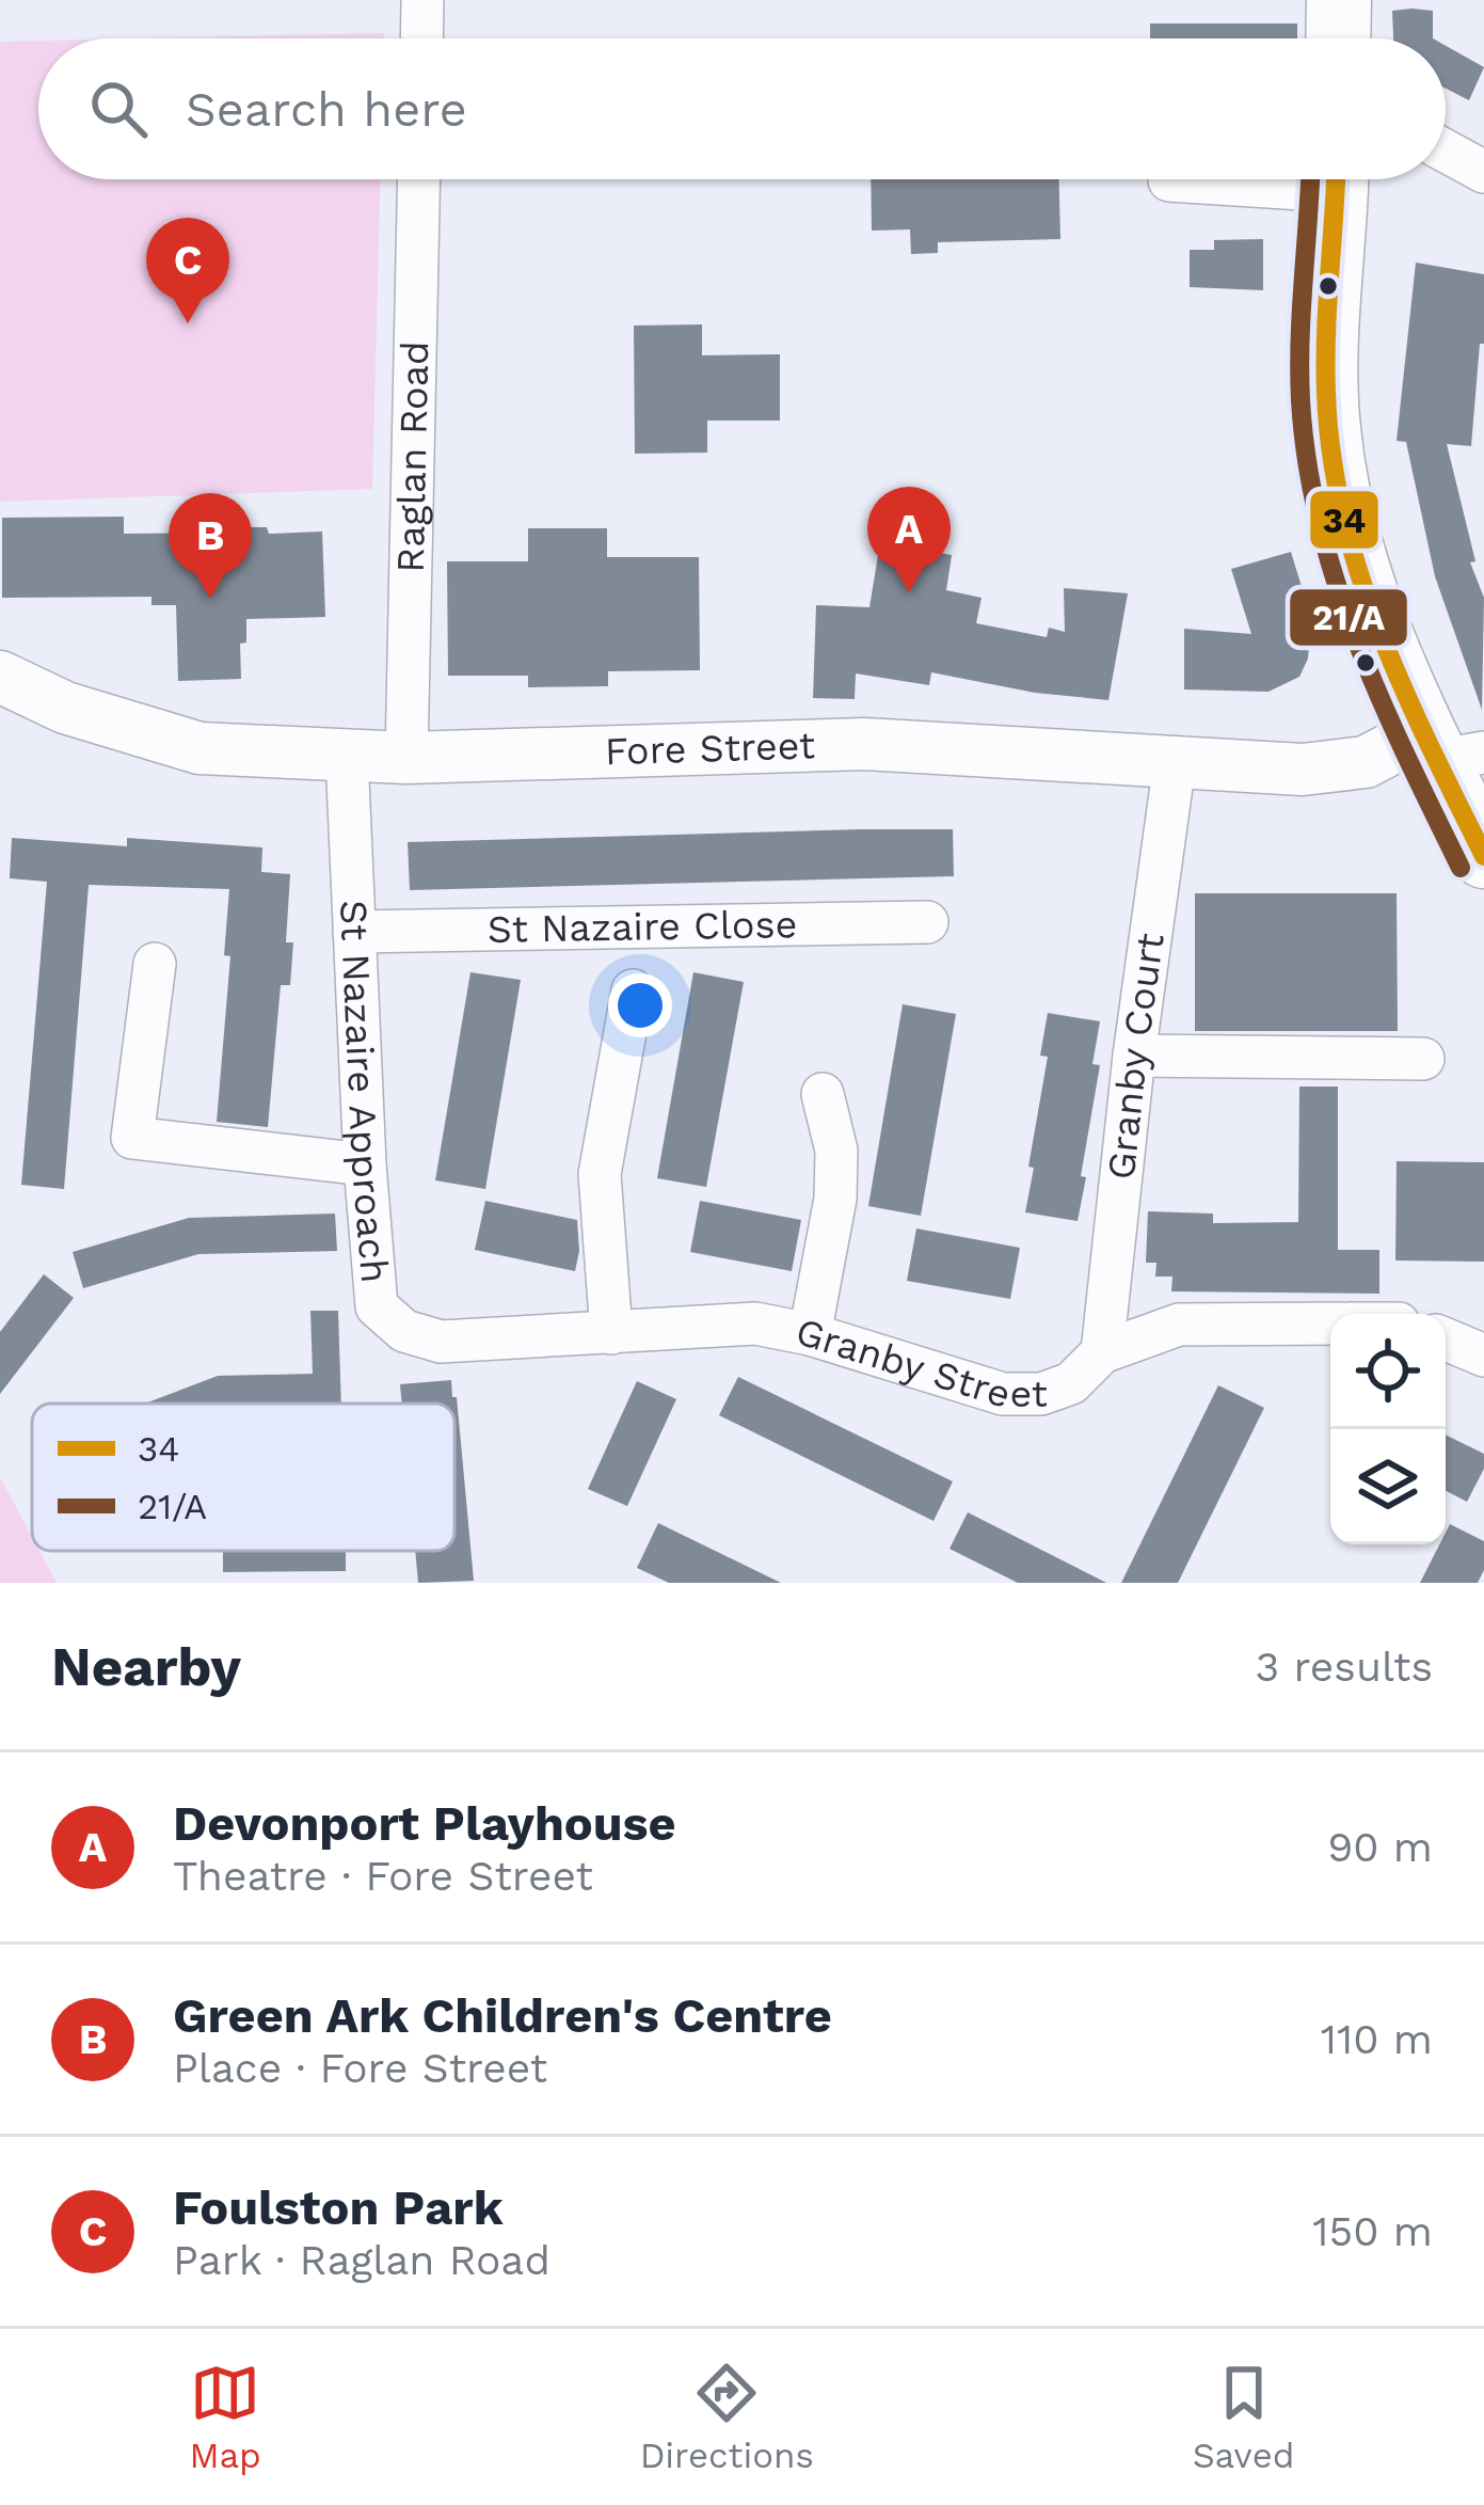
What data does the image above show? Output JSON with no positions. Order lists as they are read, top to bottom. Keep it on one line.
{"streets":{"street":["Raglan Road","Fore Street","St Nazaire Close","Granby Court","St Nazaire Approach","Granby Street"]},"crossings":[["Raglan Road","Fore Street"],["Fore Street","Granby Court"],["Fore Street","St Nazaire Approach"],["St Nazaire Close","St Nazaire Approach"],["Granby Court","Granby Street"],["St Nazaire Approach","Granby Street"]],"lines":["transit line 34","transit line 21/A"],"legend":["34","21/A"],"page":{"search":"Search here","pins":["C","A","B"],"heading":["Nearby","3 results"],"list":[{"mark":"A","name":"Devonport Playhouse","note":"Theatre · Fore Street","value":"90 m"},{"mark":"B","name":"Green Ark Children's Centre","note":"Place · Fore Street","value":"110 m"},{"mark":"C","name":"Foulston Park","note":"Park · Raglan Road","value":"150 m"}],"nav":["Map","Directions","Saved"]}}
